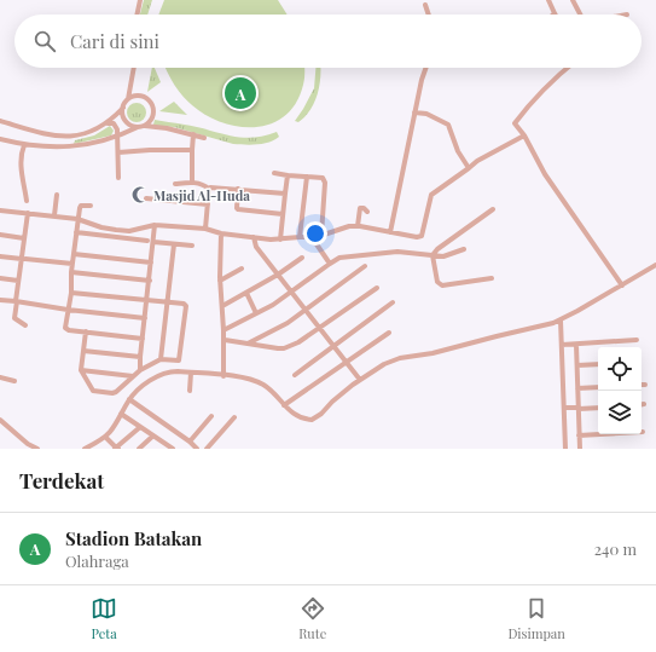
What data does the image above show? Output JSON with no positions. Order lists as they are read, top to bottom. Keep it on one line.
{"places":{"mosque":["Masjid Al-Huda"]},"page":{"search":"Cari di sini","pins":"A","heading":"Terdekat","list":[{"mark":"A","name":"Stadion Batakan","note":"Olahraga","value":"240 m"}],"nav":["Peta","Rute","Disimpan"]}}
